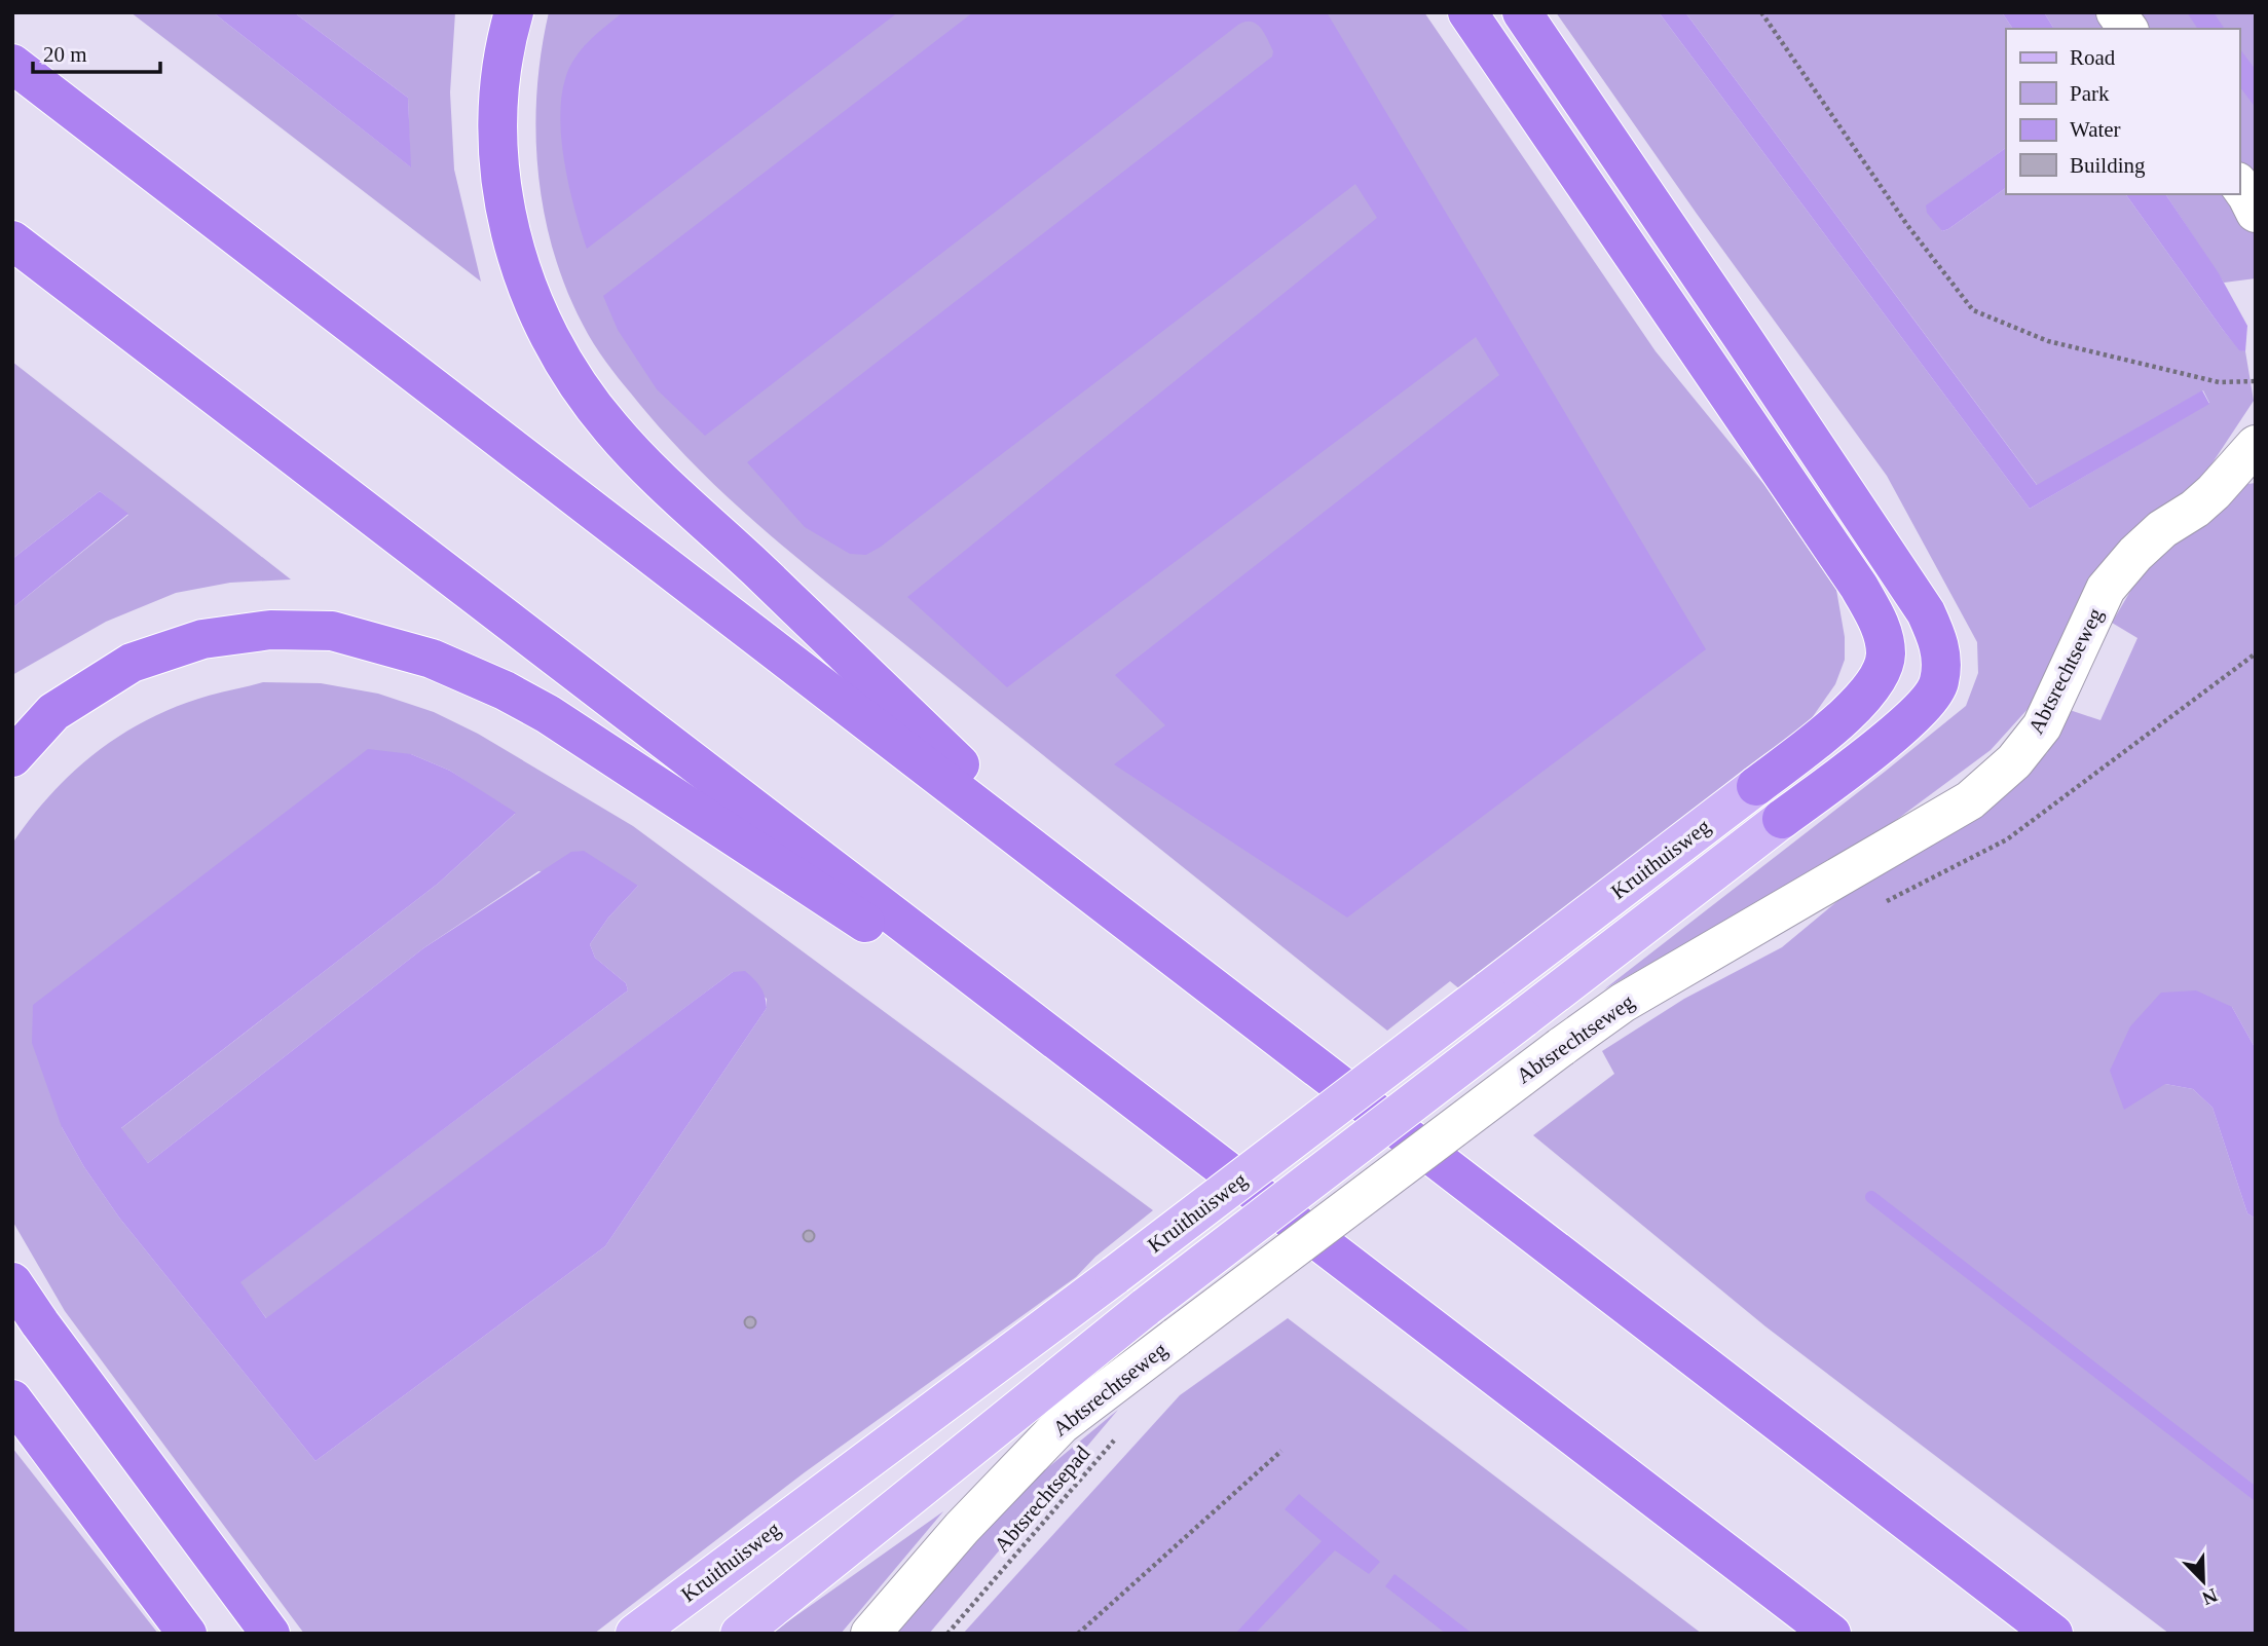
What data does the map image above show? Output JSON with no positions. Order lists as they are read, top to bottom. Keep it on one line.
{"streets":{"main road":["Kruithuisweg"],"street":["Abtsrechtseweg"],"path":["Abtsrechtsepad"]},"legend":["Road","Park","Water","Building"],"scale_bar":"20 m","north":"bottom right"}
